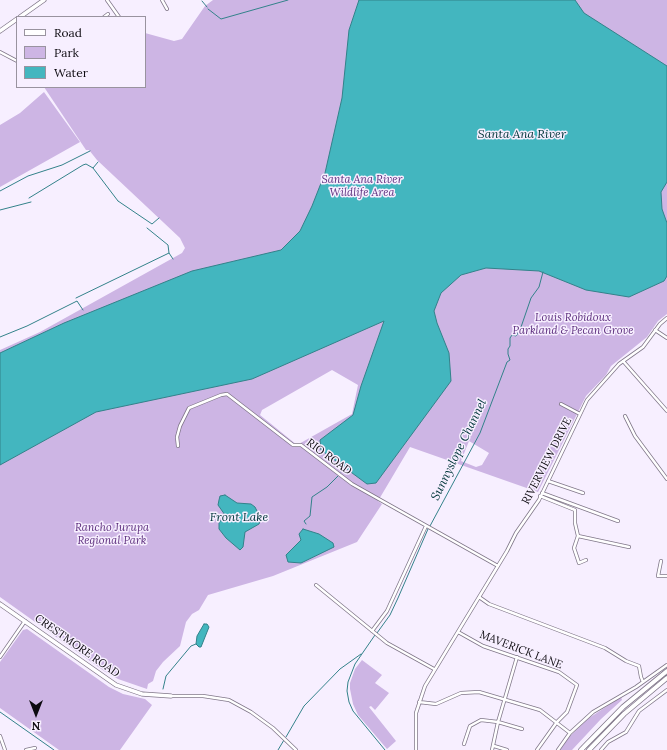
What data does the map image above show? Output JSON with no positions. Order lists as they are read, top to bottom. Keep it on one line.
{"streets":{"street":["RIO ROAD","RIVERVIEW DRIVE","CRESTMORE ROAD","MAVERICK LANE"]},"crossings":[["RIO ROAD","RIVERVIEW DRIVE"],["RIVERVIEW DRIVE","MAVERICK LANE"]],"water":["Santa Ana River","Sunnyslope Channel","Front Lake"],"parks":["Santa Ana River Wildlife Area","Louis Robidoux Parkland & Pecan Grove","Rancho Jurupa Regional Park"],"legend":["Road","Park","Water"],"north":"bottom"}
